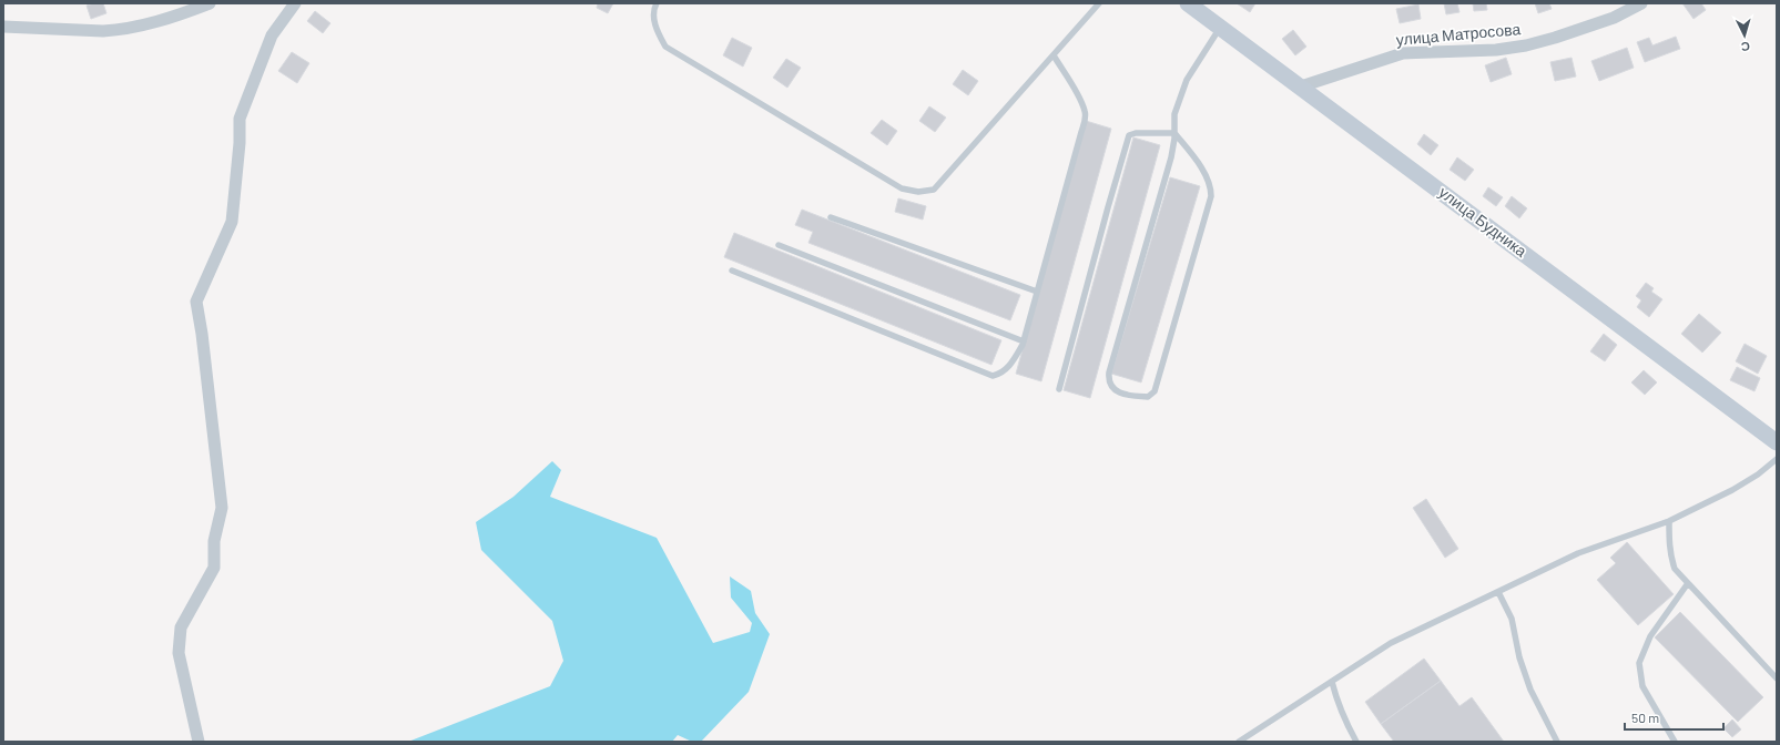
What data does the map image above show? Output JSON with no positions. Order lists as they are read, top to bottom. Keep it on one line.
{"streets":{"street":["улица Матросова","улица Будника"]},"crossings":[["улица Матросова","улица Будника"]],"scale_bar":"50 m","north":"bottom"}
